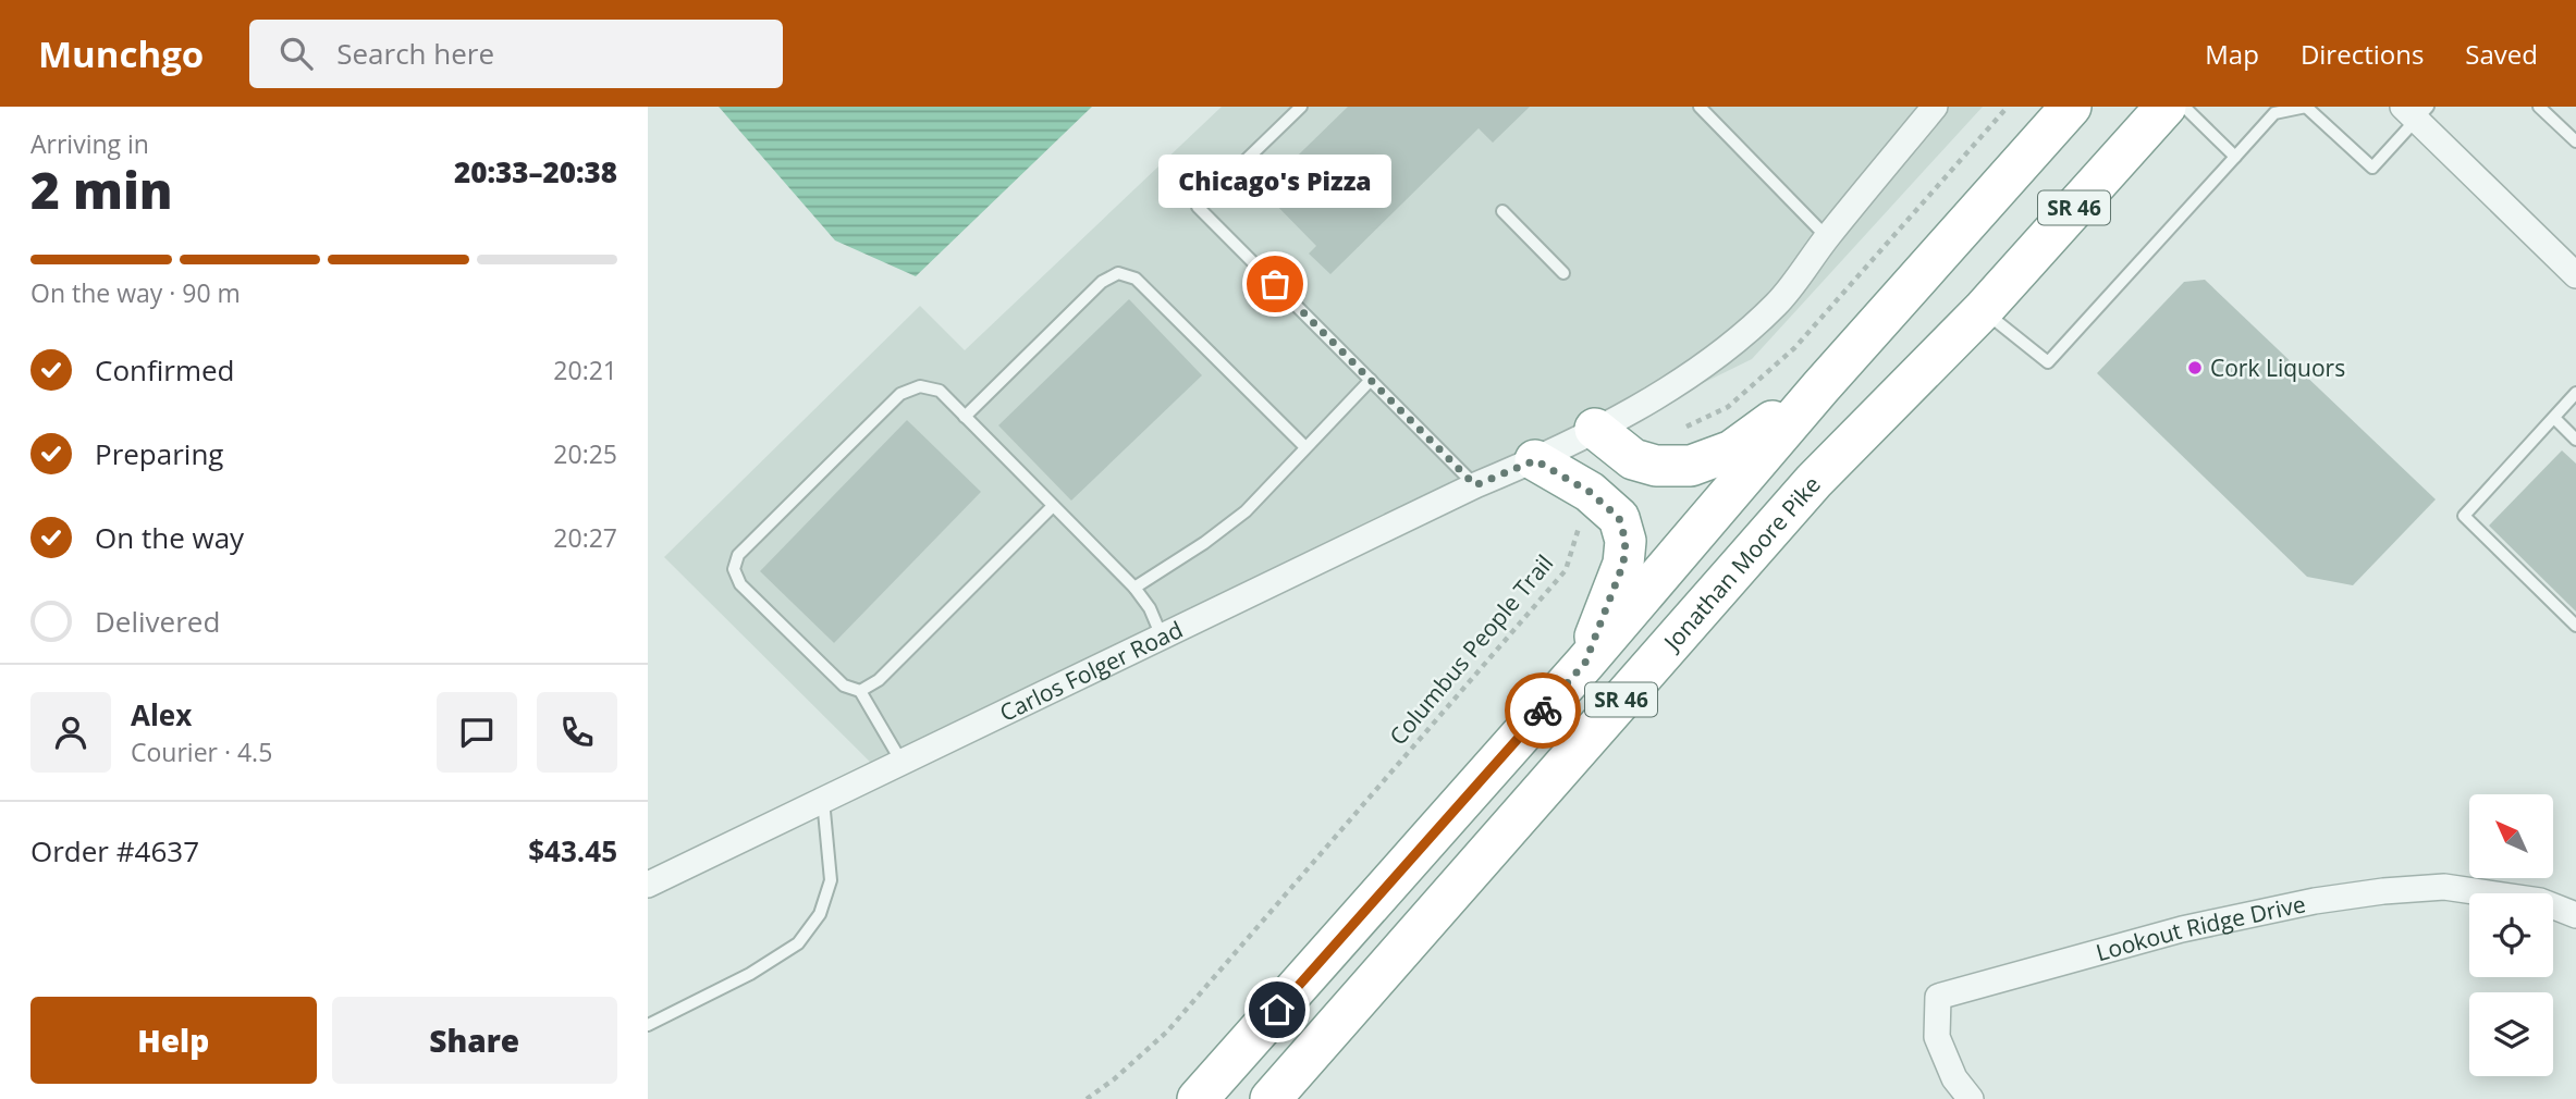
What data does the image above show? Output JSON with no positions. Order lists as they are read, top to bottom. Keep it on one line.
{"streets":{"highway":["SR 46","Jonathan Moore Pike"],"street":["Carlos Folger Road","Lookout Ridge Drive"],"path":["Columbus People Trail"]},"places":["Chicago's Pizza","Cork Liquors"],"north":"top left","page":{"header":"Munchgo","search":"Search here","nav":["Map","Directions","Saved"],"heading":["2 min","Arriving in","20:33–20:38"],"panel":["Alex","Courier · 4.5","Order #4637","$43.45"],"bubble":"Chicago's Pizza","bar":"On the way · 90 m","list":[["Confirmed","20:21"],["Preparing","20:25"],["On the way","20:27"],"Delivered"],"buttons":["Help","Share"]}}
